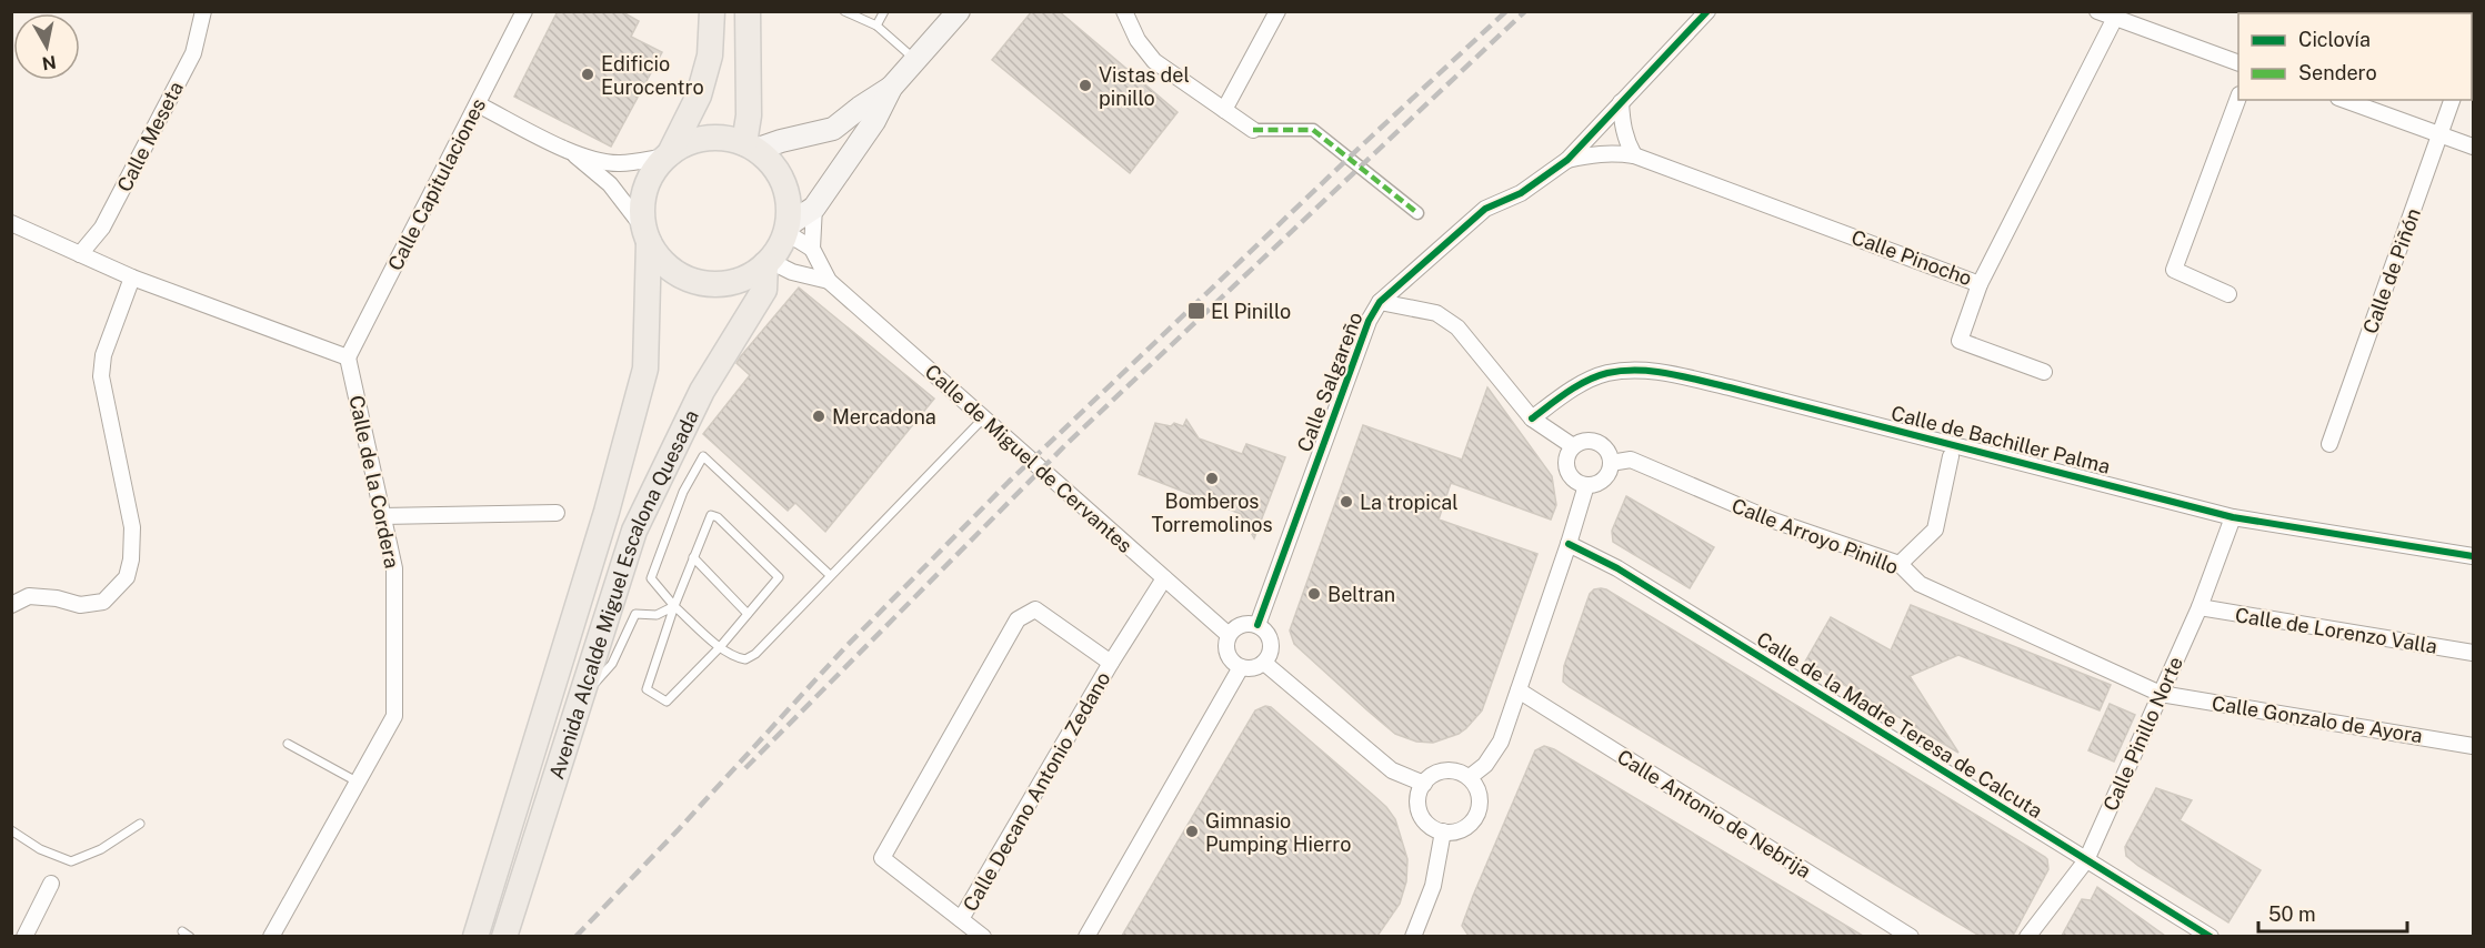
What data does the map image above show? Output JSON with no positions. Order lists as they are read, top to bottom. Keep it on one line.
{"streets":{"main road":["Avenida Alcalde Miguel Escalona Quesada"],"street":["Calle Meseta","Calle Capitulaciones","Calle Pinocho","Calle de Piñón","Calle Salgareño","Calle de Bachiller Palma","Calle de Miguel de Cervantes","Calle de la Cordera","Calle Arroyo Pinillo","Calle de Lorenzo Valla","Calle Gonzalo de Ayora","Calle de la Madre Teresa de Calcuta","Calle Pinillo Norte","Calle Decano Antonio Zedano","Calle Antonio de Nebrija"]},"crossings":[["Calle Capitulaciones","Calle de la Cordera"],["Calle Pinocho","Calle Salgareño"],["Calle Salgareño","Calle de Miguel de Cervantes"],["Calle de Bachiller Palma","Calle Pinillo Norte"],["Calle de Miguel de Cervantes","Calle Decano Antonio Zedano"],["Calle Arroyo Pinillo","Calle Gonzalo de Ayora"],["Calle Arroyo Pinillo","Calle Pinillo Norte"],["Calle de Lorenzo Valla","Calle Pinillo Norte"],["Calle Gonzalo de Ayora","Calle Pinillo Norte"],["Calle de la Madre Teresa de Calcuta","Calle Pinillo Norte"]],"places":{"other":["Edificio Eurocentro","Vistas del pinillo","Mercadona","Bomberos Torremolinos","La tropical","Beltran","Gimnasio Pumping Hierro"],"transit":["El Pinillo"]},"legend":["Ciclovía","Sendero"],"scale_bar":"50 m","north":"bottom"}
